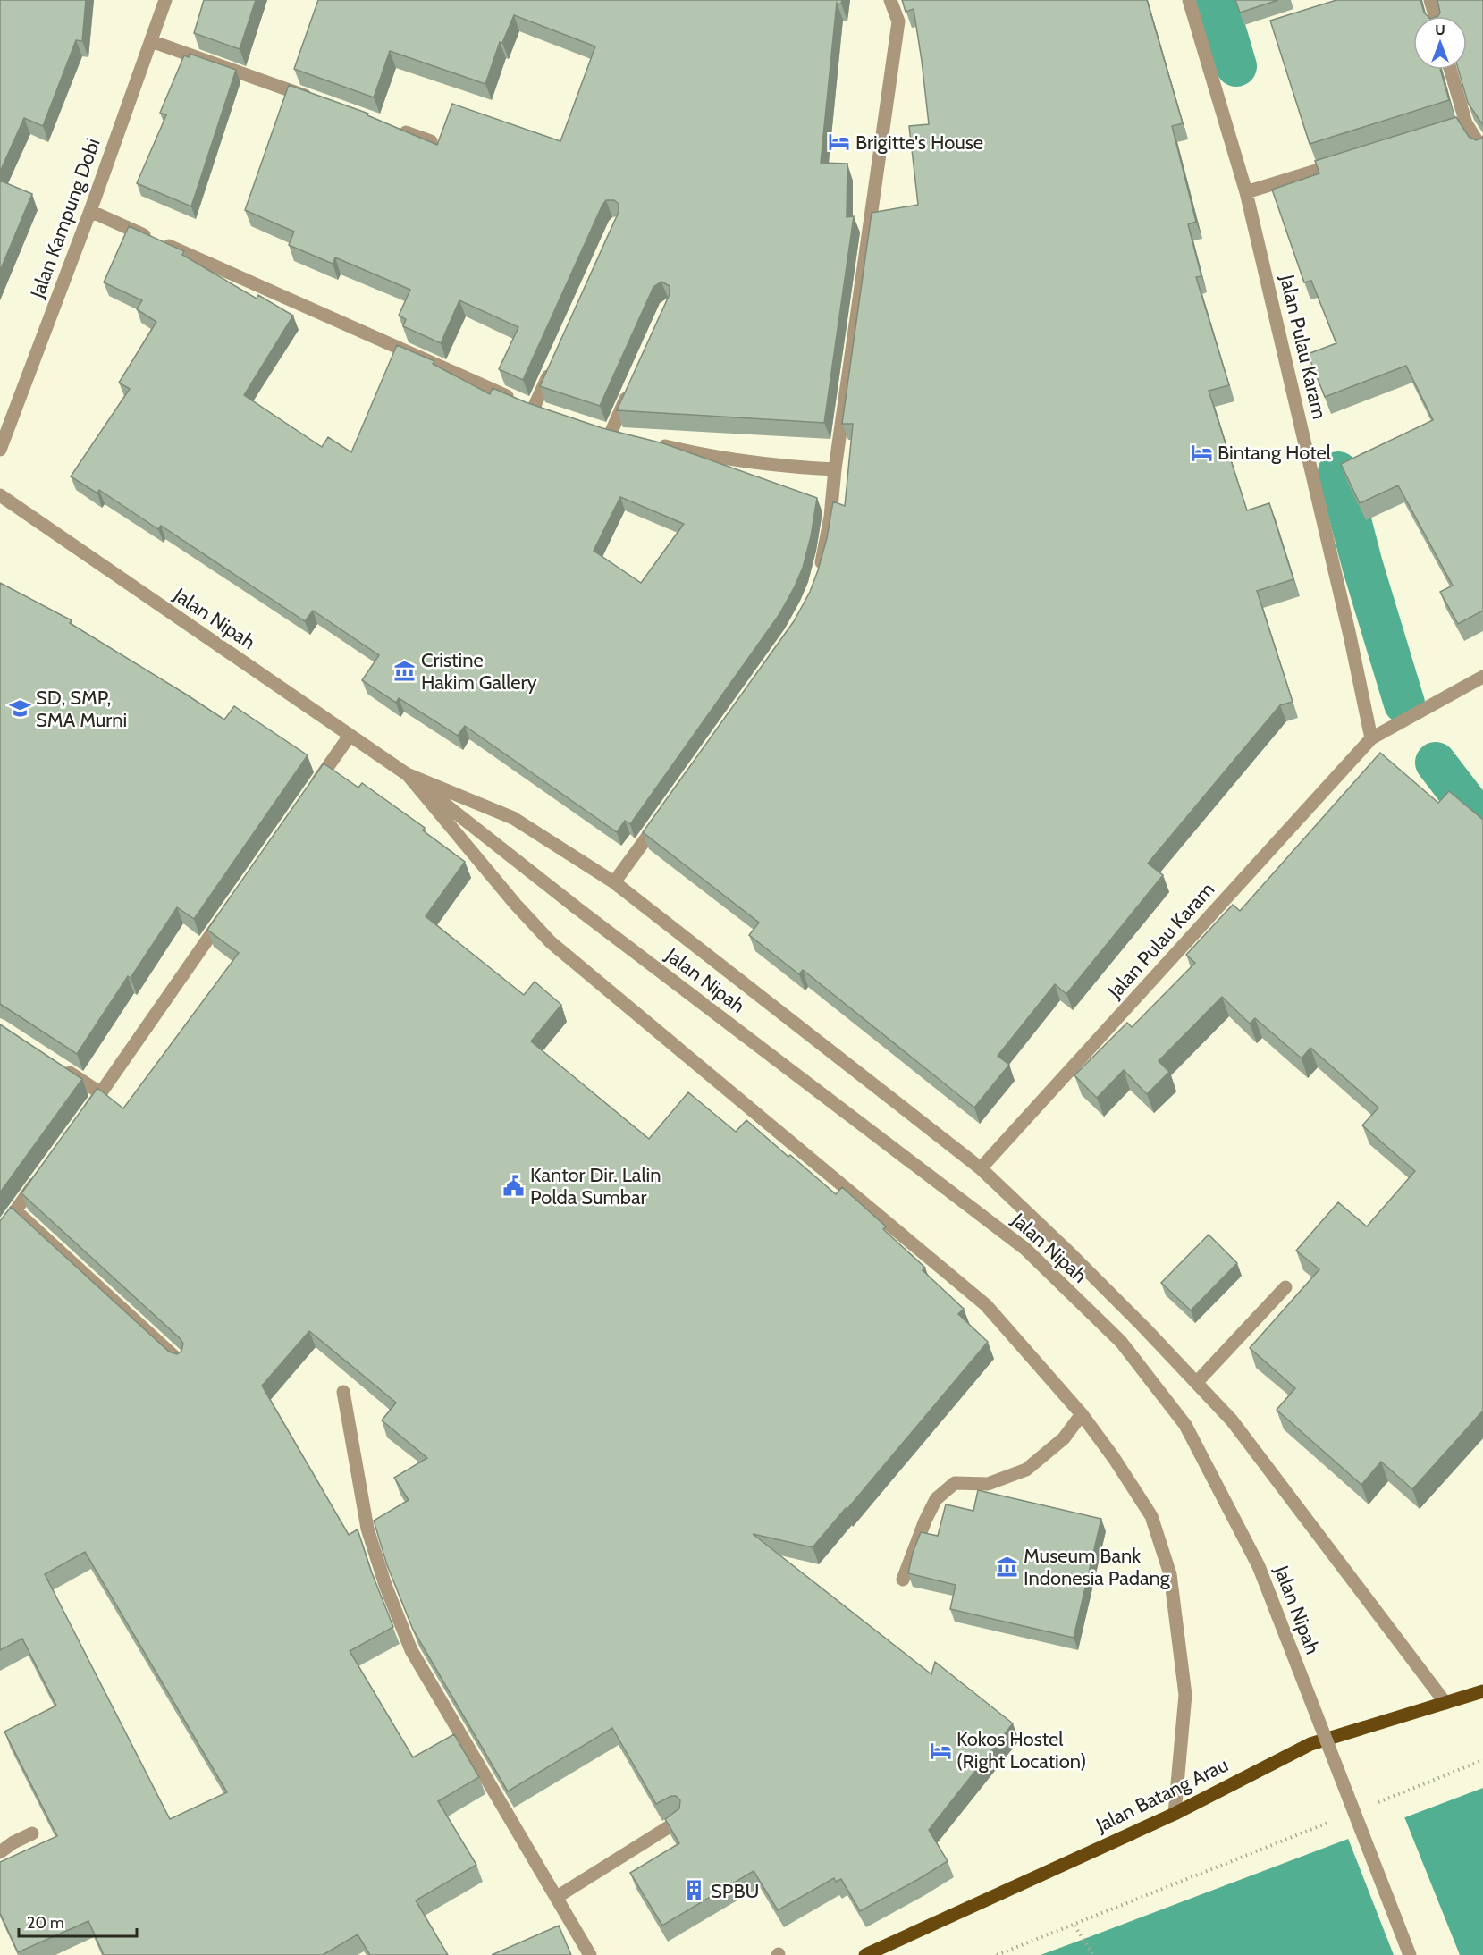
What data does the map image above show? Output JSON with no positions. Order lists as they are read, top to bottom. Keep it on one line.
{"streets":{"main road":["Jalan Batang Arau"],"street":["Jalan Kampung Dobi","Jalan Pulau Karam","Jalan Nipah"]},"crossings":[["Jalan Pulau Karam","Jalan Nipah"],["Jalan Nipah","Jalan Batang Arau"]],"places":{"hotel":["Brigitte's House","Bintang Hotel","Kokos Hostel (Right Location)"],"museum":["Cristine Hakim Gallery","Museum Bank Indonesia Padang"],"school or university":["SD, SMP, SMA Murni"],"public building":["Kantor Dir. Lalin Polda Sumbar"],"building":["SPBU"]},"scale_bar":"20 m","north":"top"}
